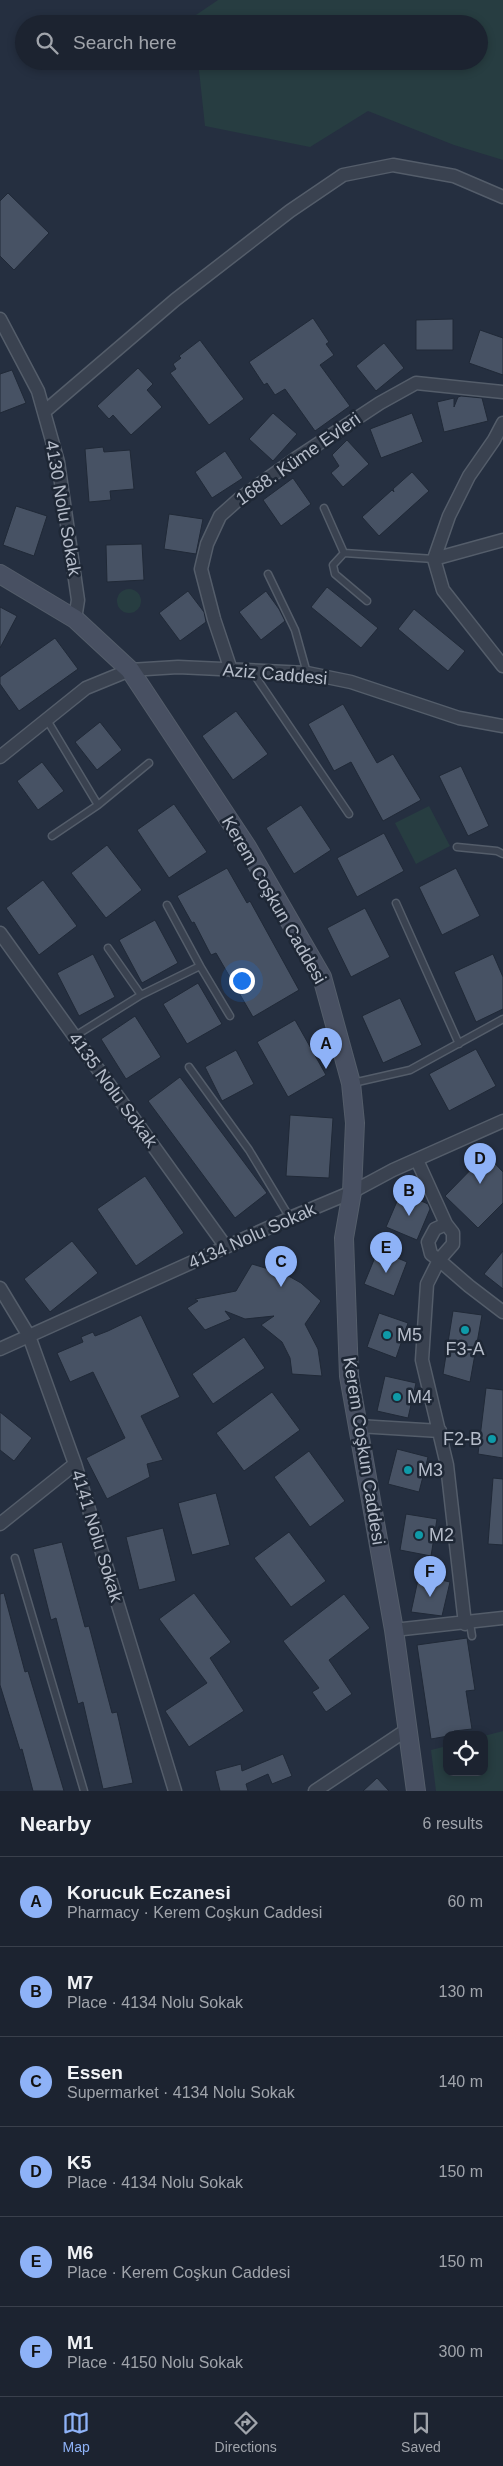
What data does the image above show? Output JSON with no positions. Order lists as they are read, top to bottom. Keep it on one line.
{"streets":{"street":["1688. Küme Evleri","4130 Nolu Sokak","Aziz Caddesi","Kerem Coşkun Caddesi","4135 Nolu Sokak","4134 Nolu Sokak","4141 Nolu Sokak"]},"crossings":[["1688. Küme Evleri","Aziz Caddesi"],["4130 Nolu Sokak","Kerem Coşkun Caddesi"],["Aziz Caddesi","Kerem Coşkun Caddesi"],["Kerem Coşkun Caddesi","4134 Nolu Sokak"],["4135 Nolu Sokak","4134 Nolu Sokak"],["4134 Nolu Sokak","4141 Nolu Sokak"]],"places":["F3-A","M5","M4","F2-B","M3","M2"],"page":{"search":"Search here","pins":["A","D","B","E","C","F"],"heading":["Nearby","6 results"],"list":[{"mark":"A","name":"Korucuk Eczanesi","note":"Pharmacy · Kerem Coşkun Caddesi","value":"60 m"},{"mark":"B","name":"M7","note":"Place · 4134 Nolu Sokak","value":"130 m"},{"mark":"C","name":"Essen","note":"Supermarket · 4134 Nolu Sokak","value":"140 m"},{"mark":"D","name":"K5","note":"Place · 4134 Nolu Sokak","value":"150 m"},{"mark":"E","name":"M6","note":"Place · Kerem Coşkun Caddesi","value":"150 m"},{"mark":"F","name":"M1","note":"Place · 4150 Nolu Sokak","value":"300 m"}],"nav":["Map","Directions","Saved"]}}
